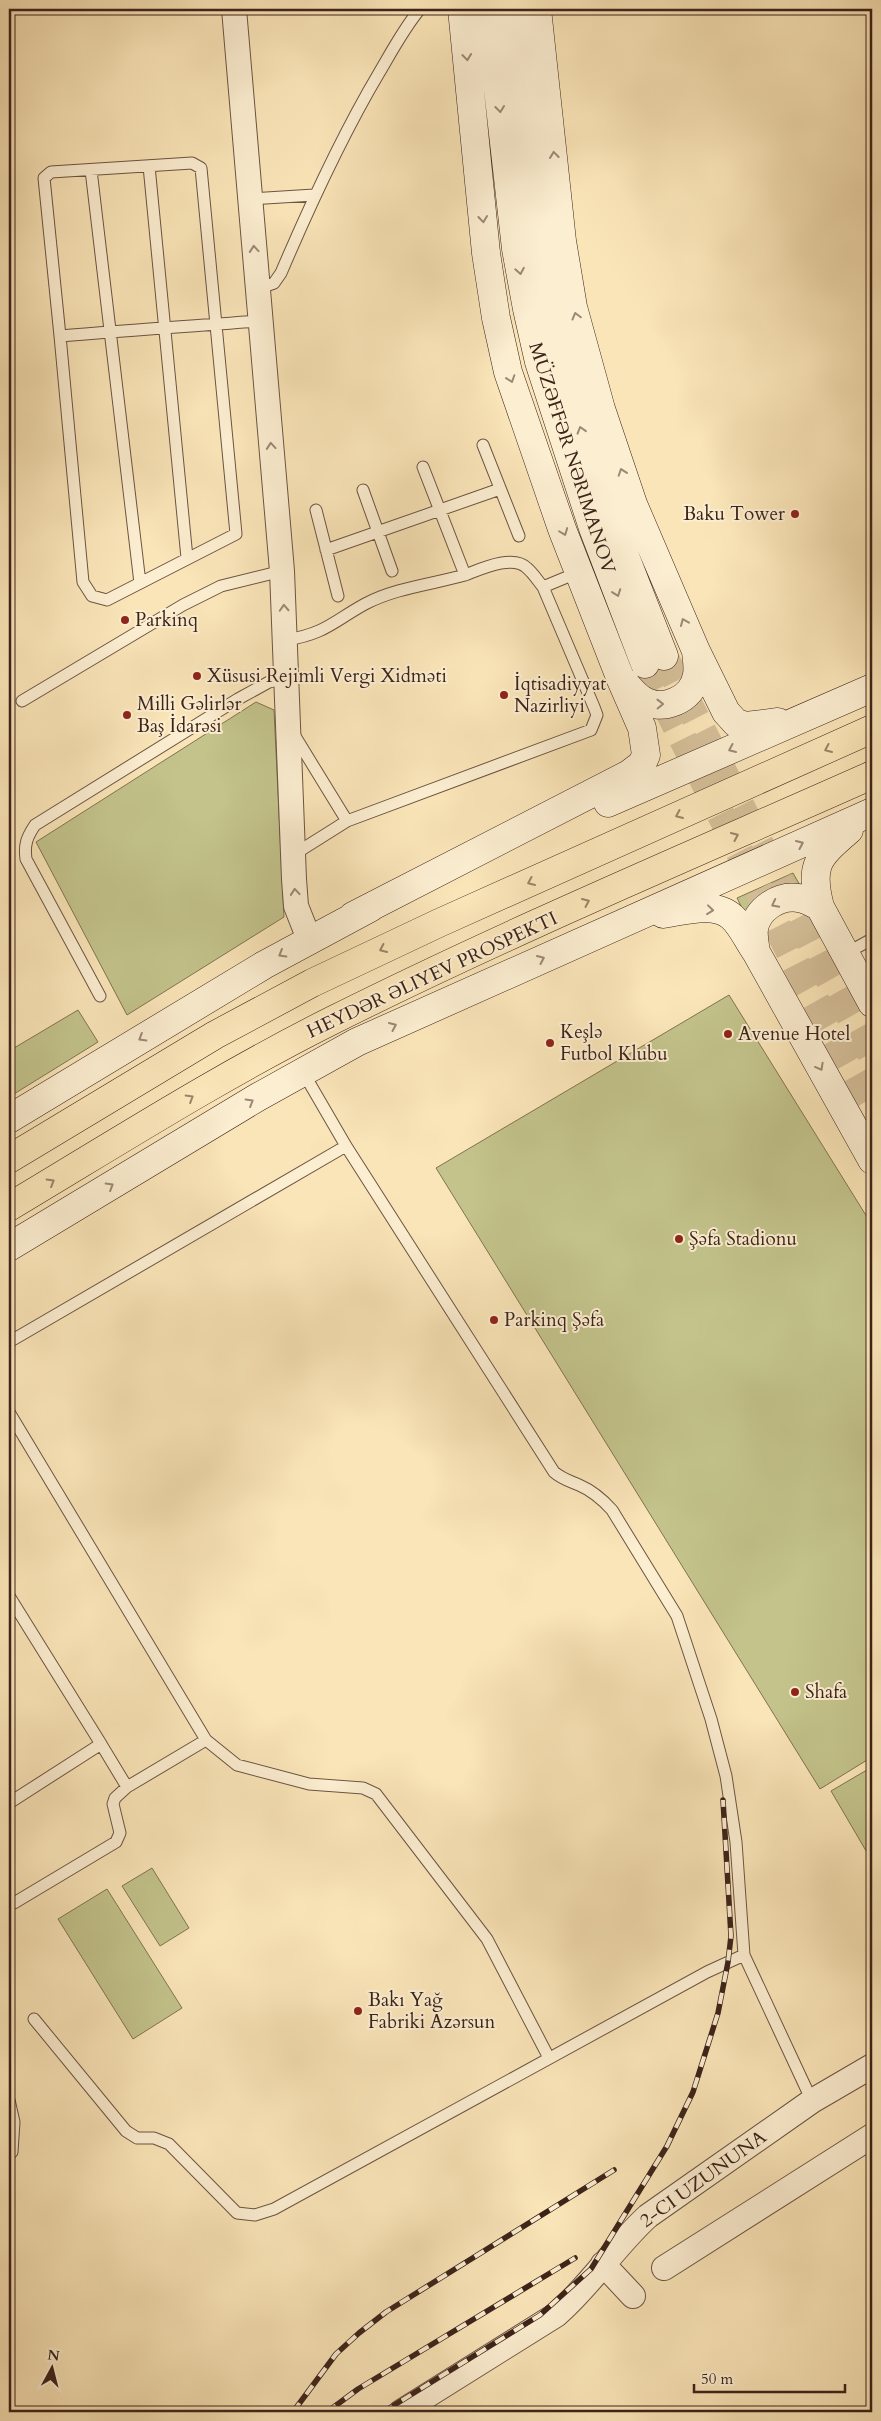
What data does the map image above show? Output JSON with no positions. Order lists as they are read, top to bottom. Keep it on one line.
{"streets":{"highway":["HEYDƏR ƏLIYEV PROSPEKTI"],"main road":["MÜZƏFFƏR NƏRIMANOV"],"street":["2-CI UZUNUNA"]},"places":["Baku Tower","Parkinq","Xüsusi Rejimli Vergi Xidməti","İqtisadiyyat Nazirliyi","Milli Gəlirlər Baş İdarəsi","Avenue Hotel","Keşlə Futbol Klubu","Şəfa Stadionu","Parkinq Şəfa","Shafa","Bakı Yağ Fabriki Azərsun"],"scale_bar":"50 m","north":"top"}
